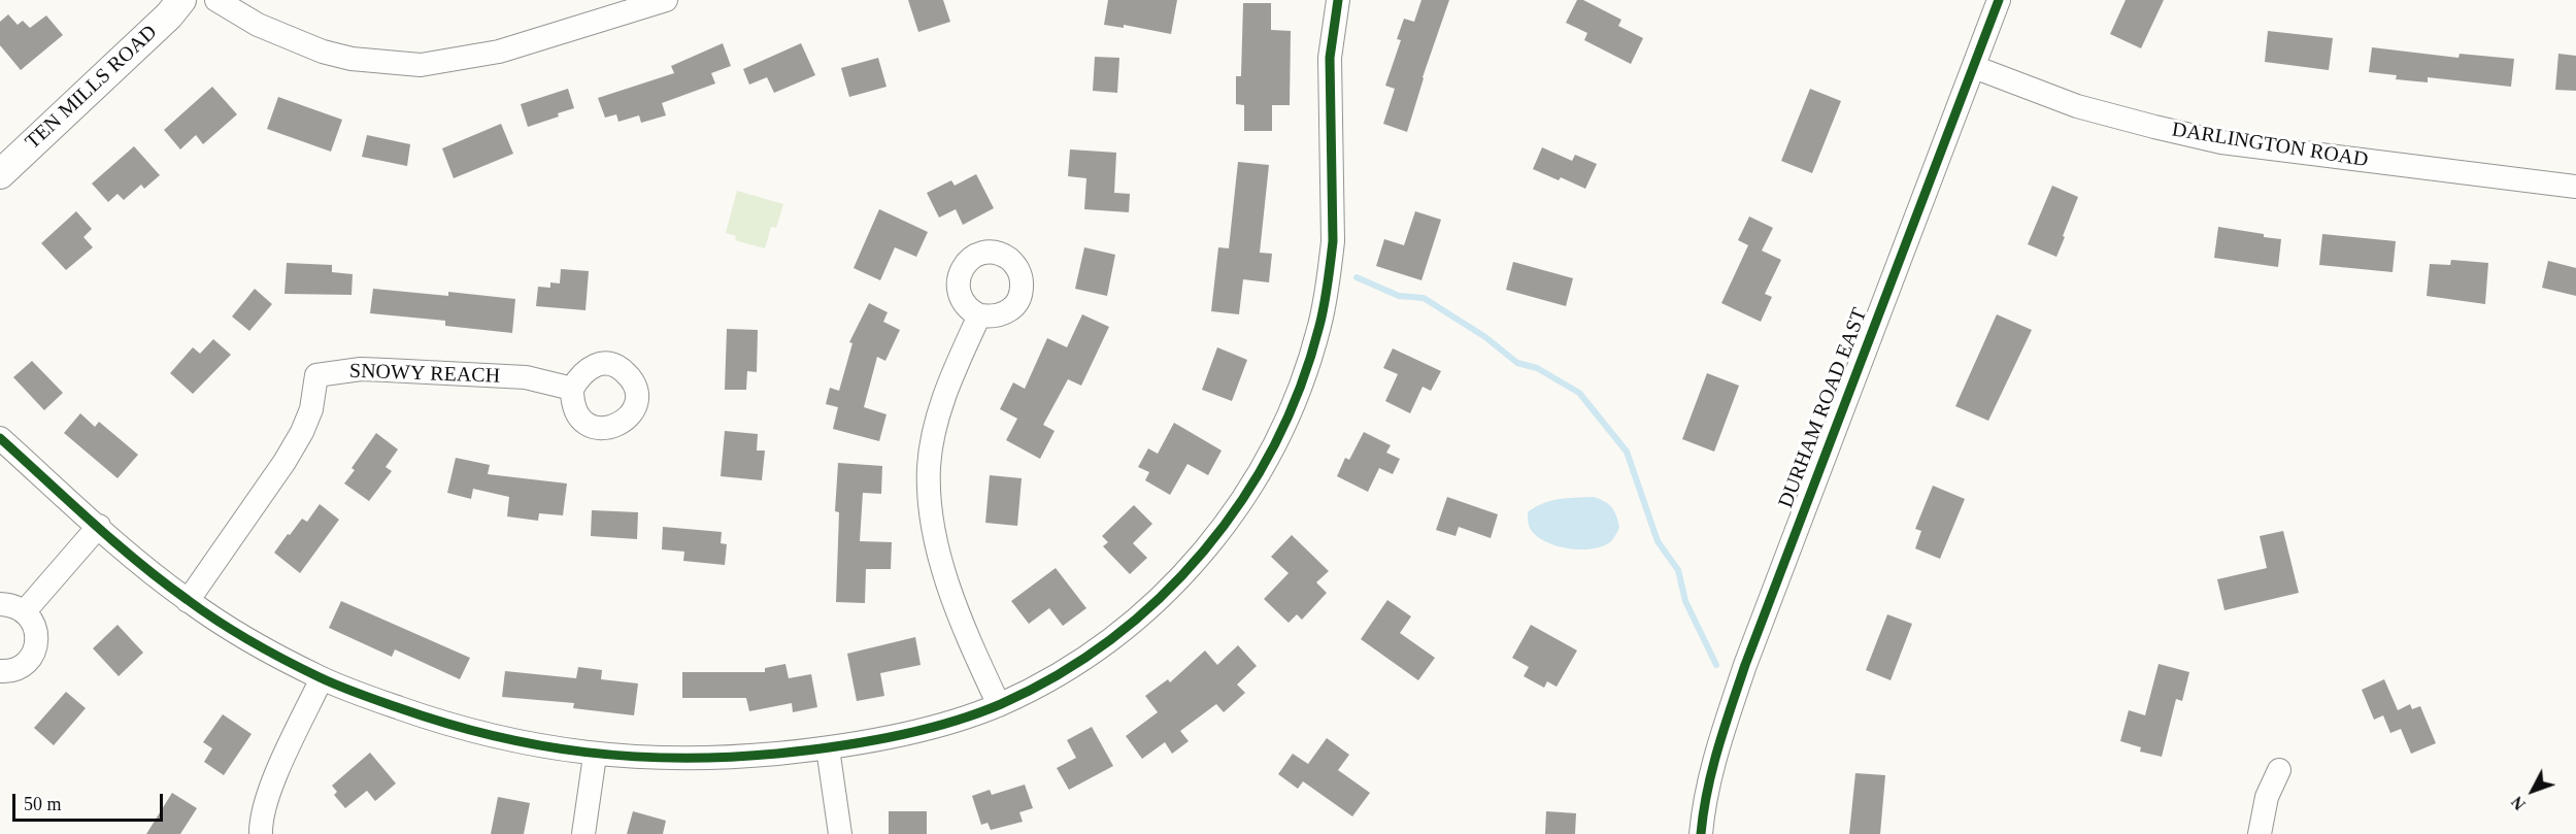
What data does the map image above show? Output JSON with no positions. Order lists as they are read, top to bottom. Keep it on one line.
{"streets":{"street":["TEN MILLS ROAD","DARLINGTON ROAD","SNOWY REACH","DURHAM ROAD EAST"]},"crossings":[["DARLINGTON ROAD","DURHAM ROAD EAST"]],"scale_bar":"50 m","north":"bottom left"}
